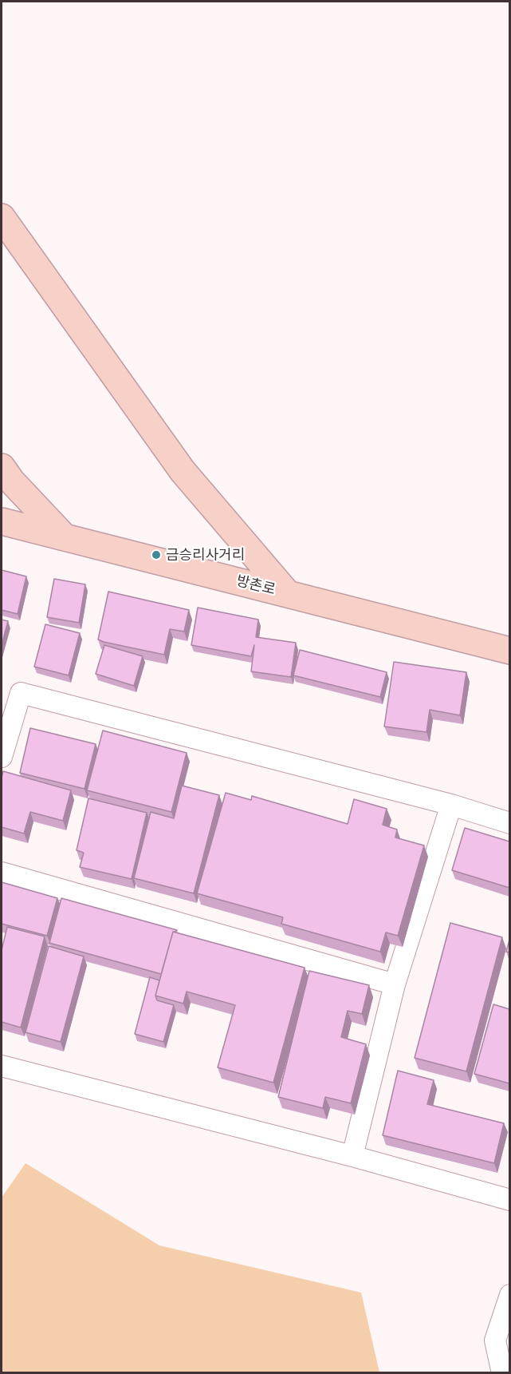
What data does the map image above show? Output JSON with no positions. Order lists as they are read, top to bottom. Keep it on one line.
{"streets":{"main road":["방촌로"]},"places":["금승리사거리"]}
